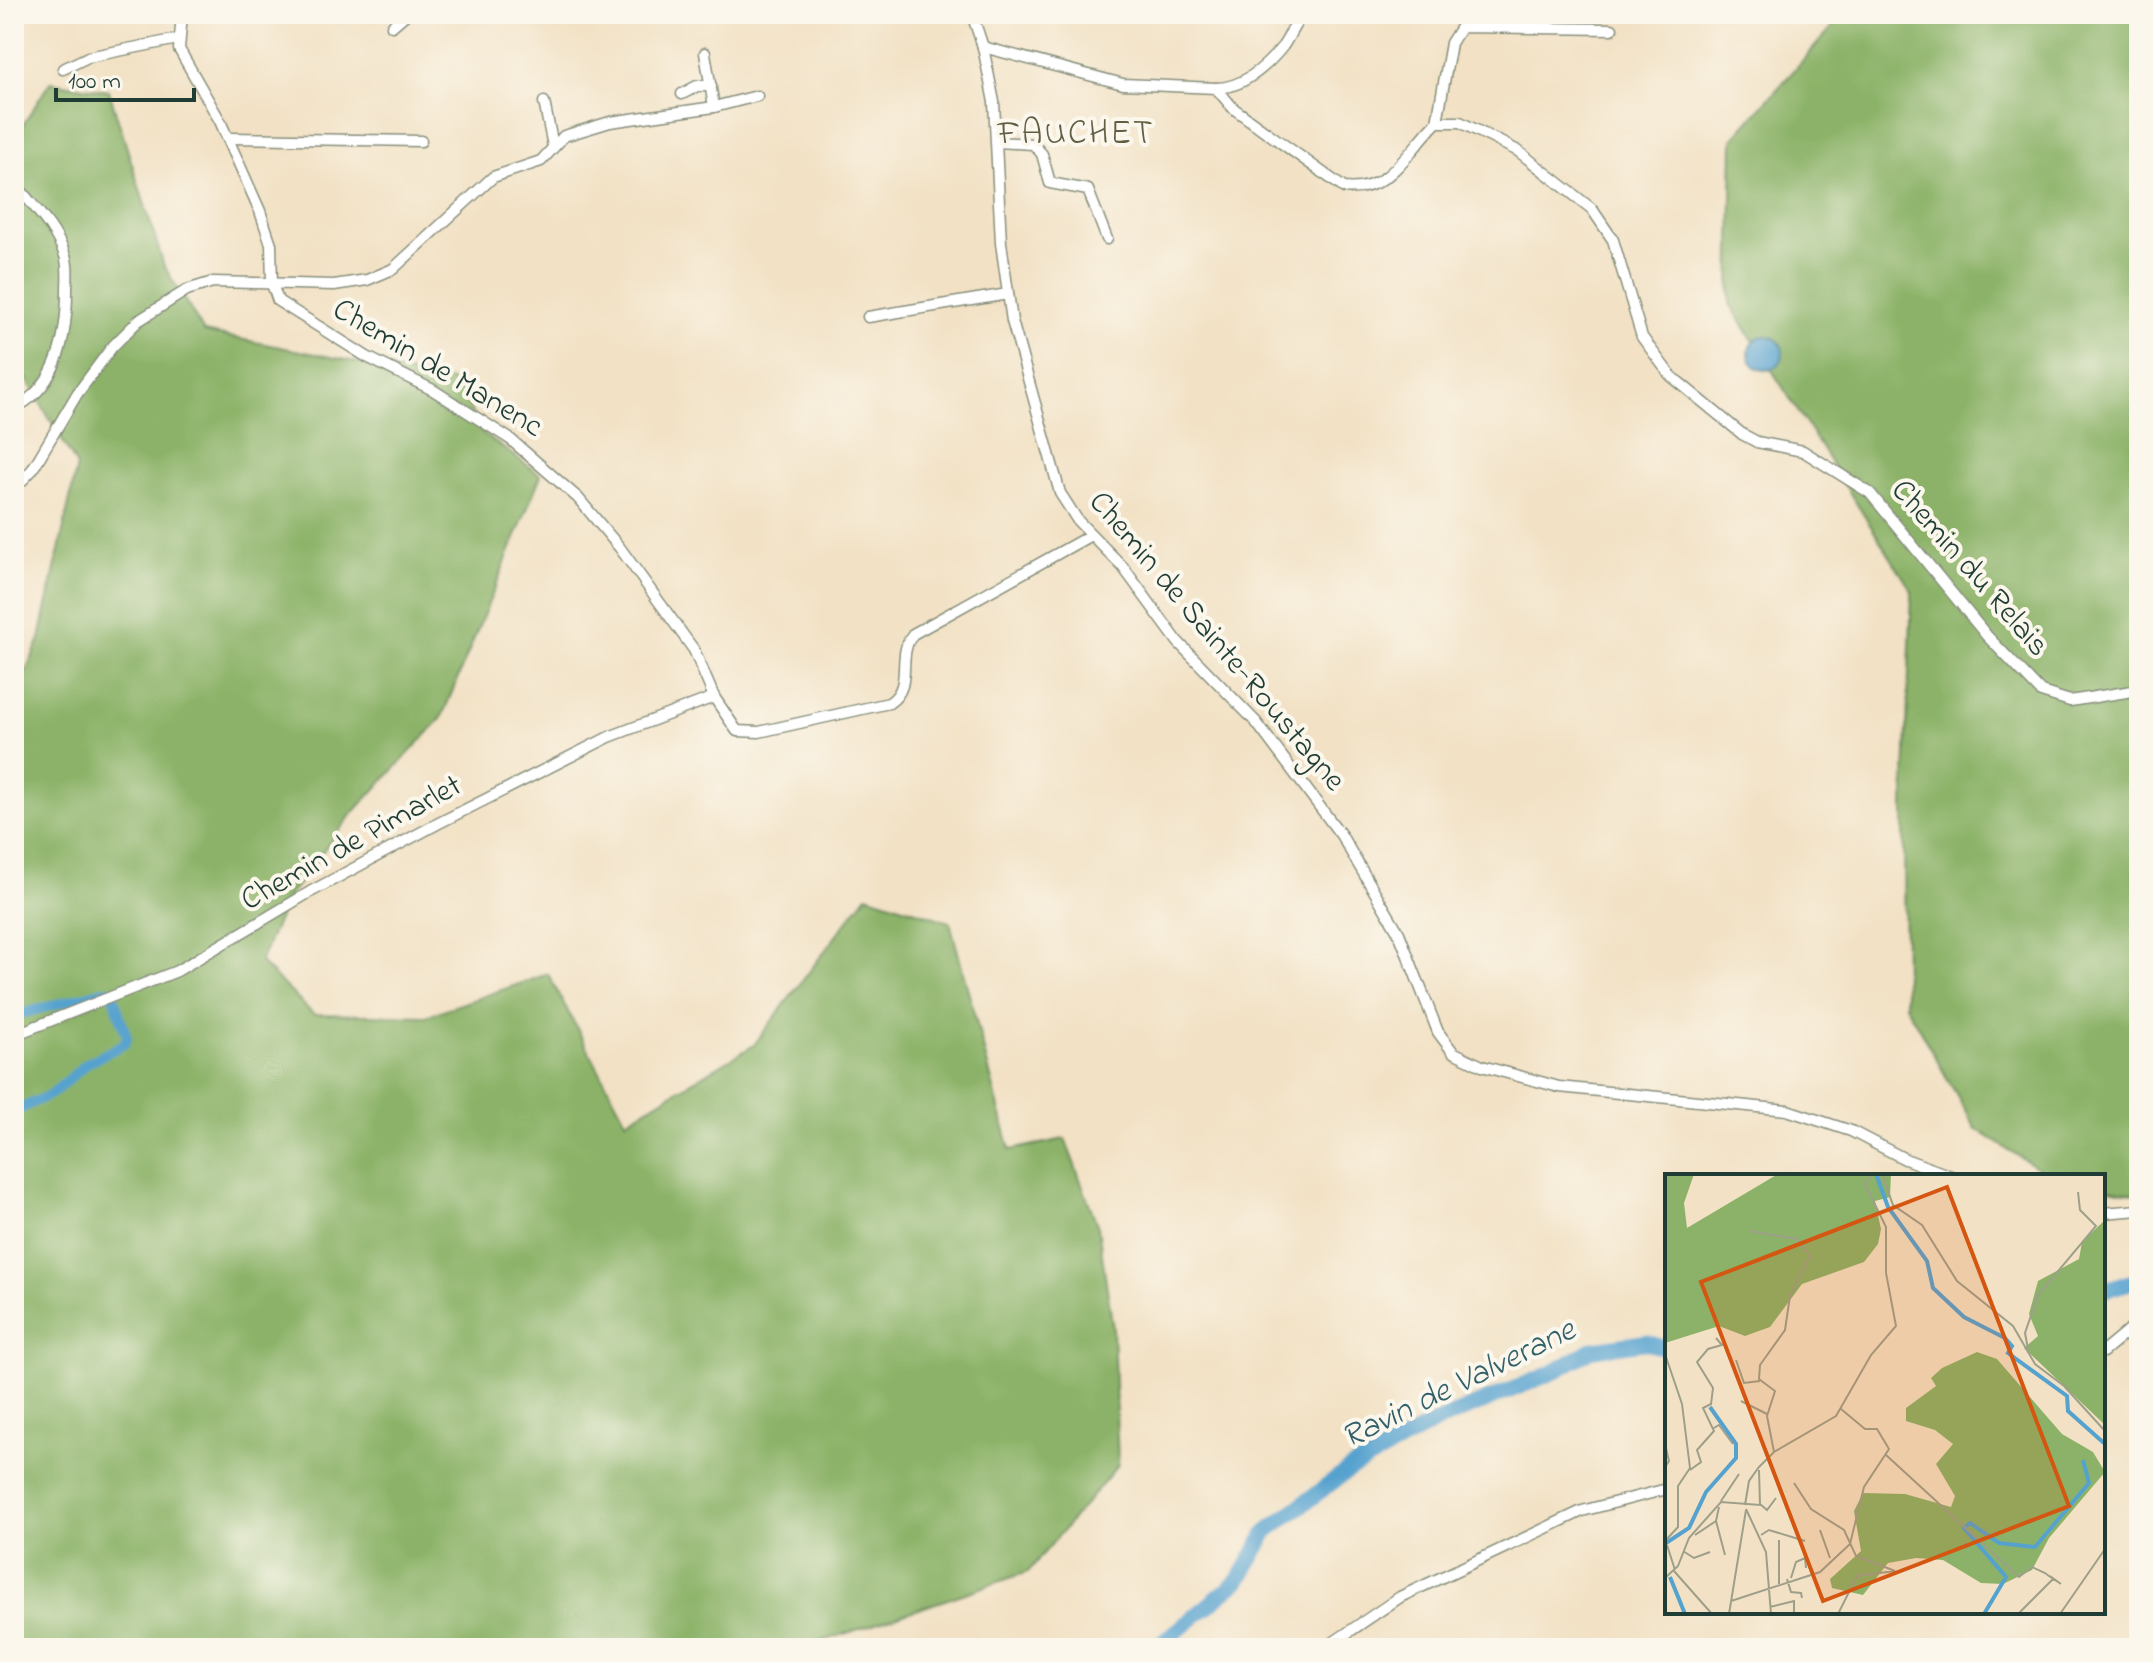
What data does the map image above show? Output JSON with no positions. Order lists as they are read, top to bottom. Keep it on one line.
{"streets":{"street":["Chemin de Manenc","Chemin du Relais","Chemin de Sainte-Roustagne","Chemin de Pimarlet"]},"crossings":[["Chemin de Manenc","Chemin de Sainte-Roustagne"],["Chemin de Manenc","Chemin de Pimarlet"]],"districts":["FAUCHET"],"water":["Ravin de Valverane"],"scale_bar":"100 m"}
